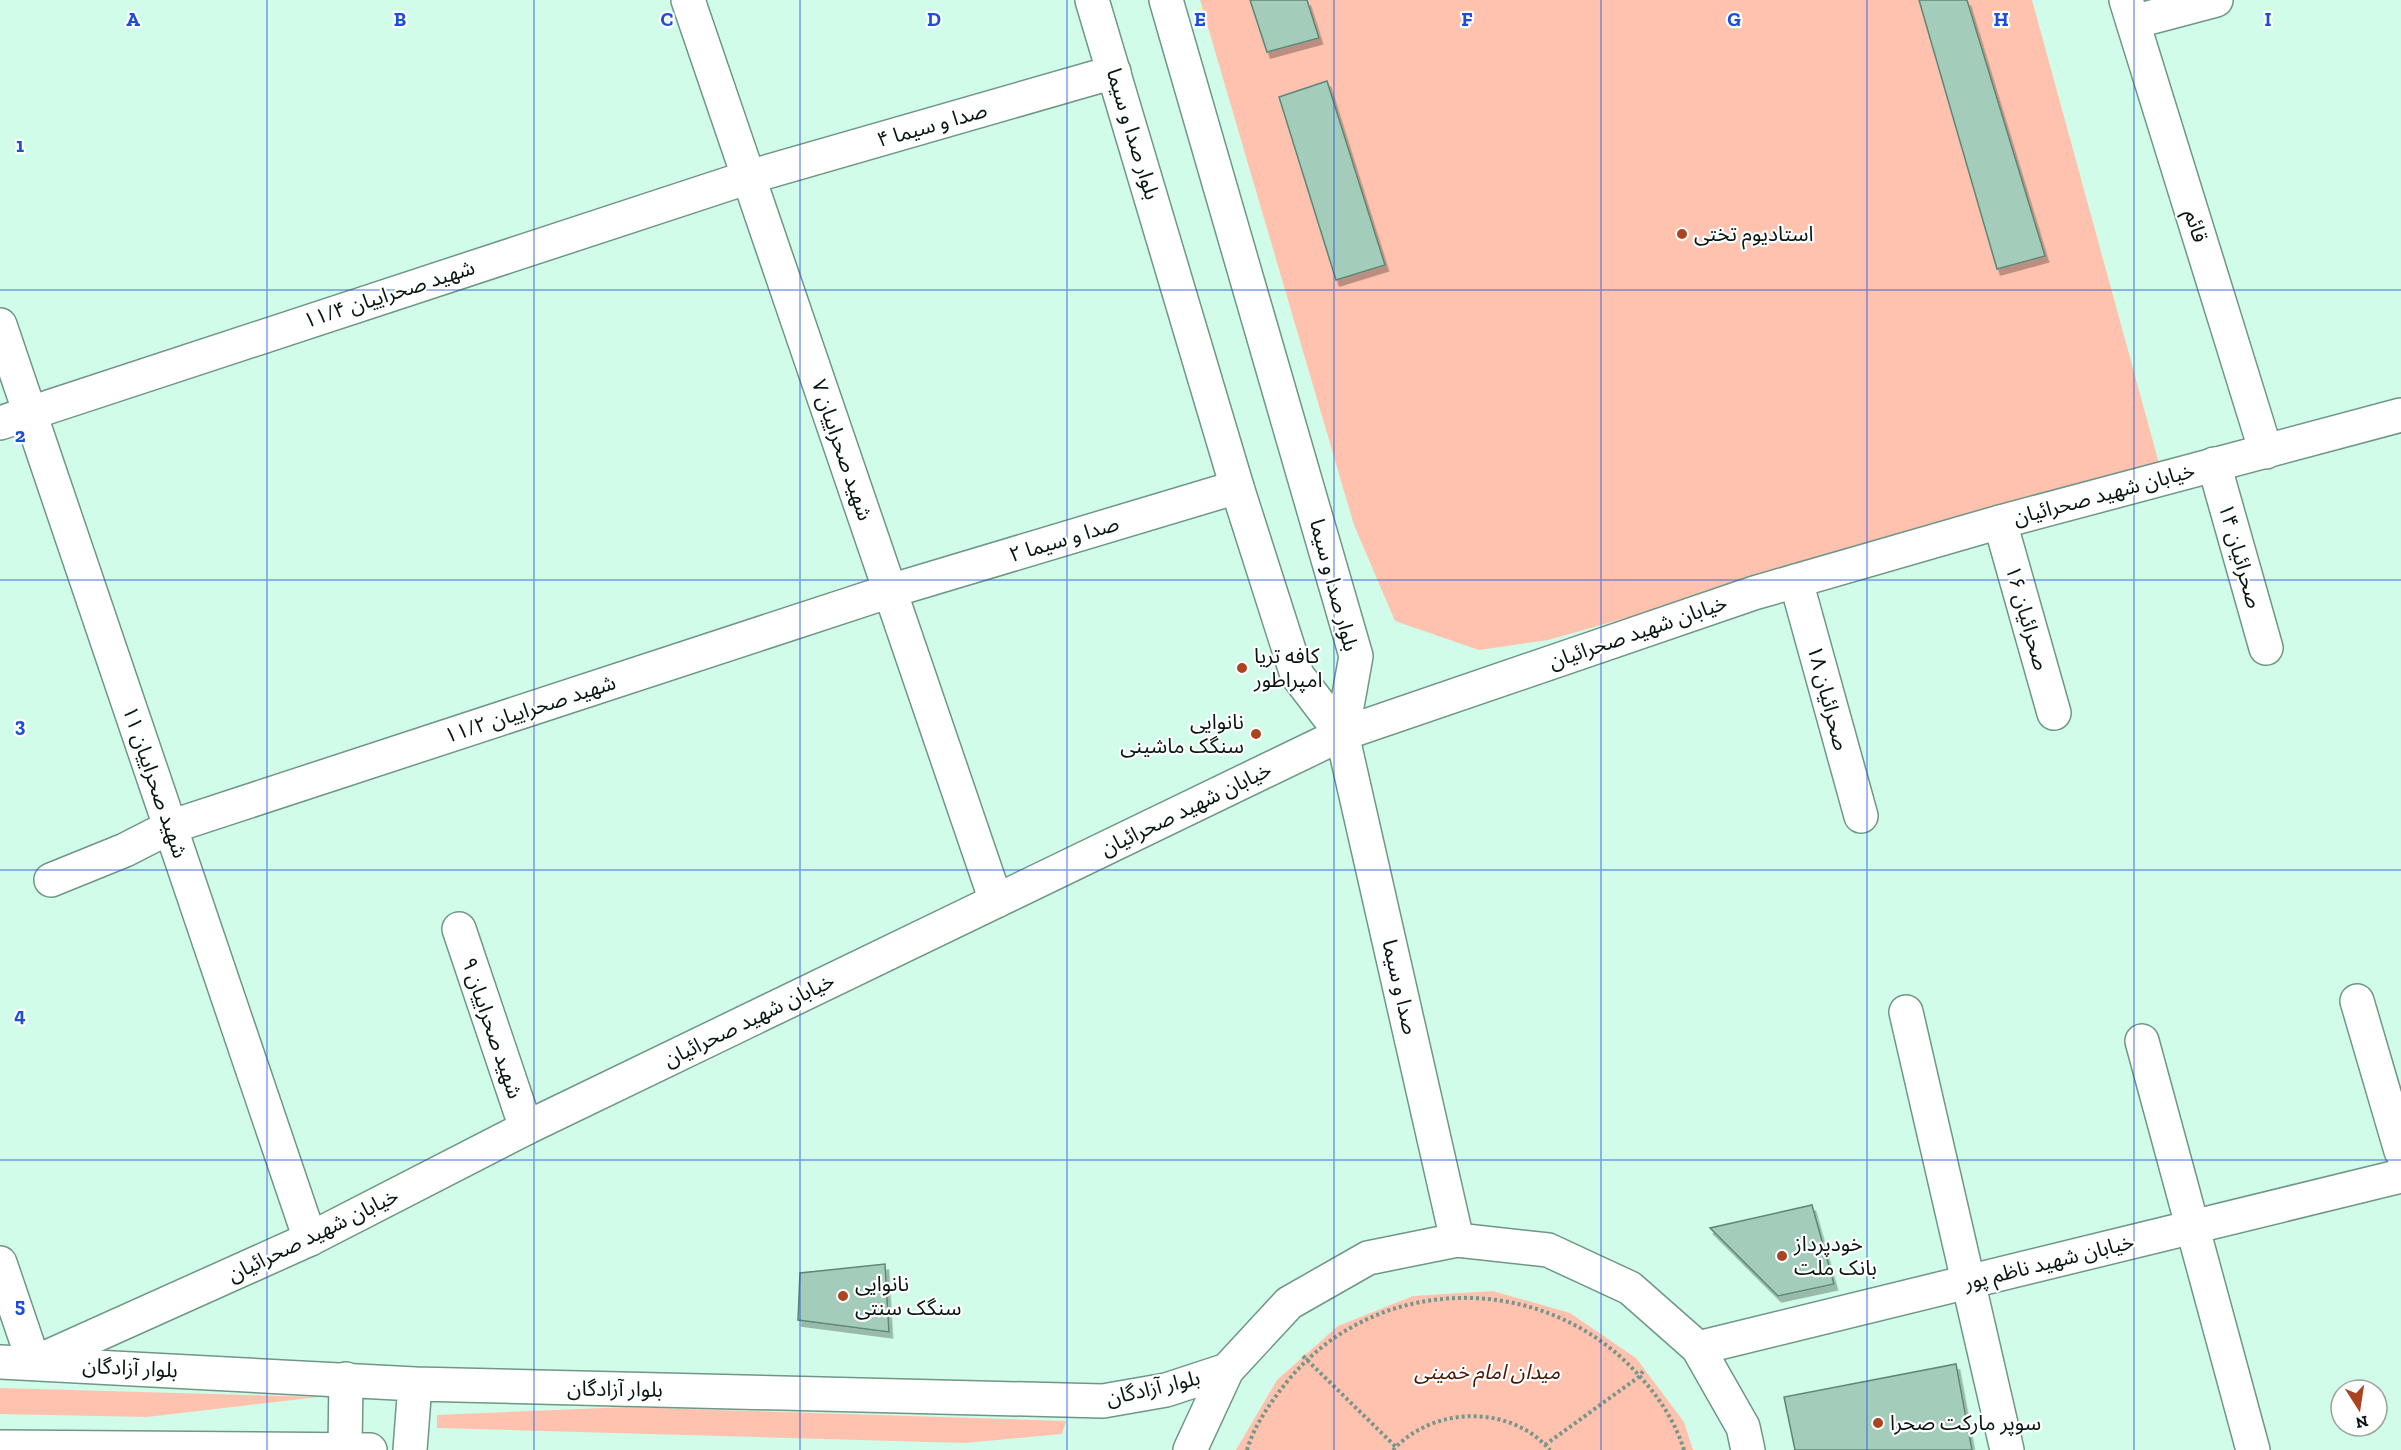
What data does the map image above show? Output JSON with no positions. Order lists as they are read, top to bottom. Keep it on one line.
{"streets":{"street":["صدا و سیما ۴","بلوار صدا و سیما","قائم","شهید صحراییان ۱۱/۴","شهید صحراییان ۷","خیابان شهید صحرائیان","صدا و سیما ۲","صحرائیان ۱۴","صحرائیان ۱۶","صحرائیان ۱۸","شهید صحراییان ۱۱/۲","شهید صحراییان ۱۱","صدا و سیما","شهید صحراییان ۹","خیابان شهید ناظم پور","بلوار آزادگان"]},"crossings":[["صدا و سیما ۴","بلوار صدا و سیما"],["صدا و سیما ۴","شهید صحراییان ۱۱/۴"],["صدا و سیما ۴","شهید صحراییان ۷"],["بلوار صدا و سیما","خیابان شهید صحرائیان"],["بلوار صدا و سیما","صدا و سیما ۲"],["بلوار صدا و سیما","صدا و سیما"],["قائم","خیابان شهید صحرائیان"],["شهید صحراییان ۱۱/۴","شهید صحراییان ۷"],["شهید صحراییان ۱۱/۴","شهید صحراییان ۱۱"],["شهید صحراییان ۷","خیابان شهید صحرائیان"],["شهید صحراییان ۷","صدا و سیما ۲"],["شهید صحراییان ۷","شهید صحراییان ۱۱/۲"],["خیابان شهید صحرائیان","صحرائیان ۱۴"],["خیابان شهید صحرائیان","صحرائیان ۱۶"],["خیابان شهید صحرائیان","صحرائیان ۱۸"],["خیابان شهید صحرائیان","شهید صحراییان ۱۱"],["خیابان شهید صحرائیان","صدا و سیما"],["خیابان شهید صحرائیان","شهید صحراییان ۹"],["خیابان شهید صحرائیان","بلوار آزادگان"],["صدا و سیما ۲","شهید صحراییان ۱۱/۲"],["شهید صحراییان ۱۱/۲","شهید صحراییان ۱۱"]],"parks":["میدان امام خمینی"],"places":["استادیوم تختی","کافه تریا امپراطور","نانوایی سنگک ماشینی","خودپرداز بانک ملت","نانوایی سنگک سنتی","سوپر مارکت صحرا"],"north":"bottom","grid":{"columns":["A","B","C","D","E","F","G","H","I"],"rows":["1","2","3","4","5"]}}
